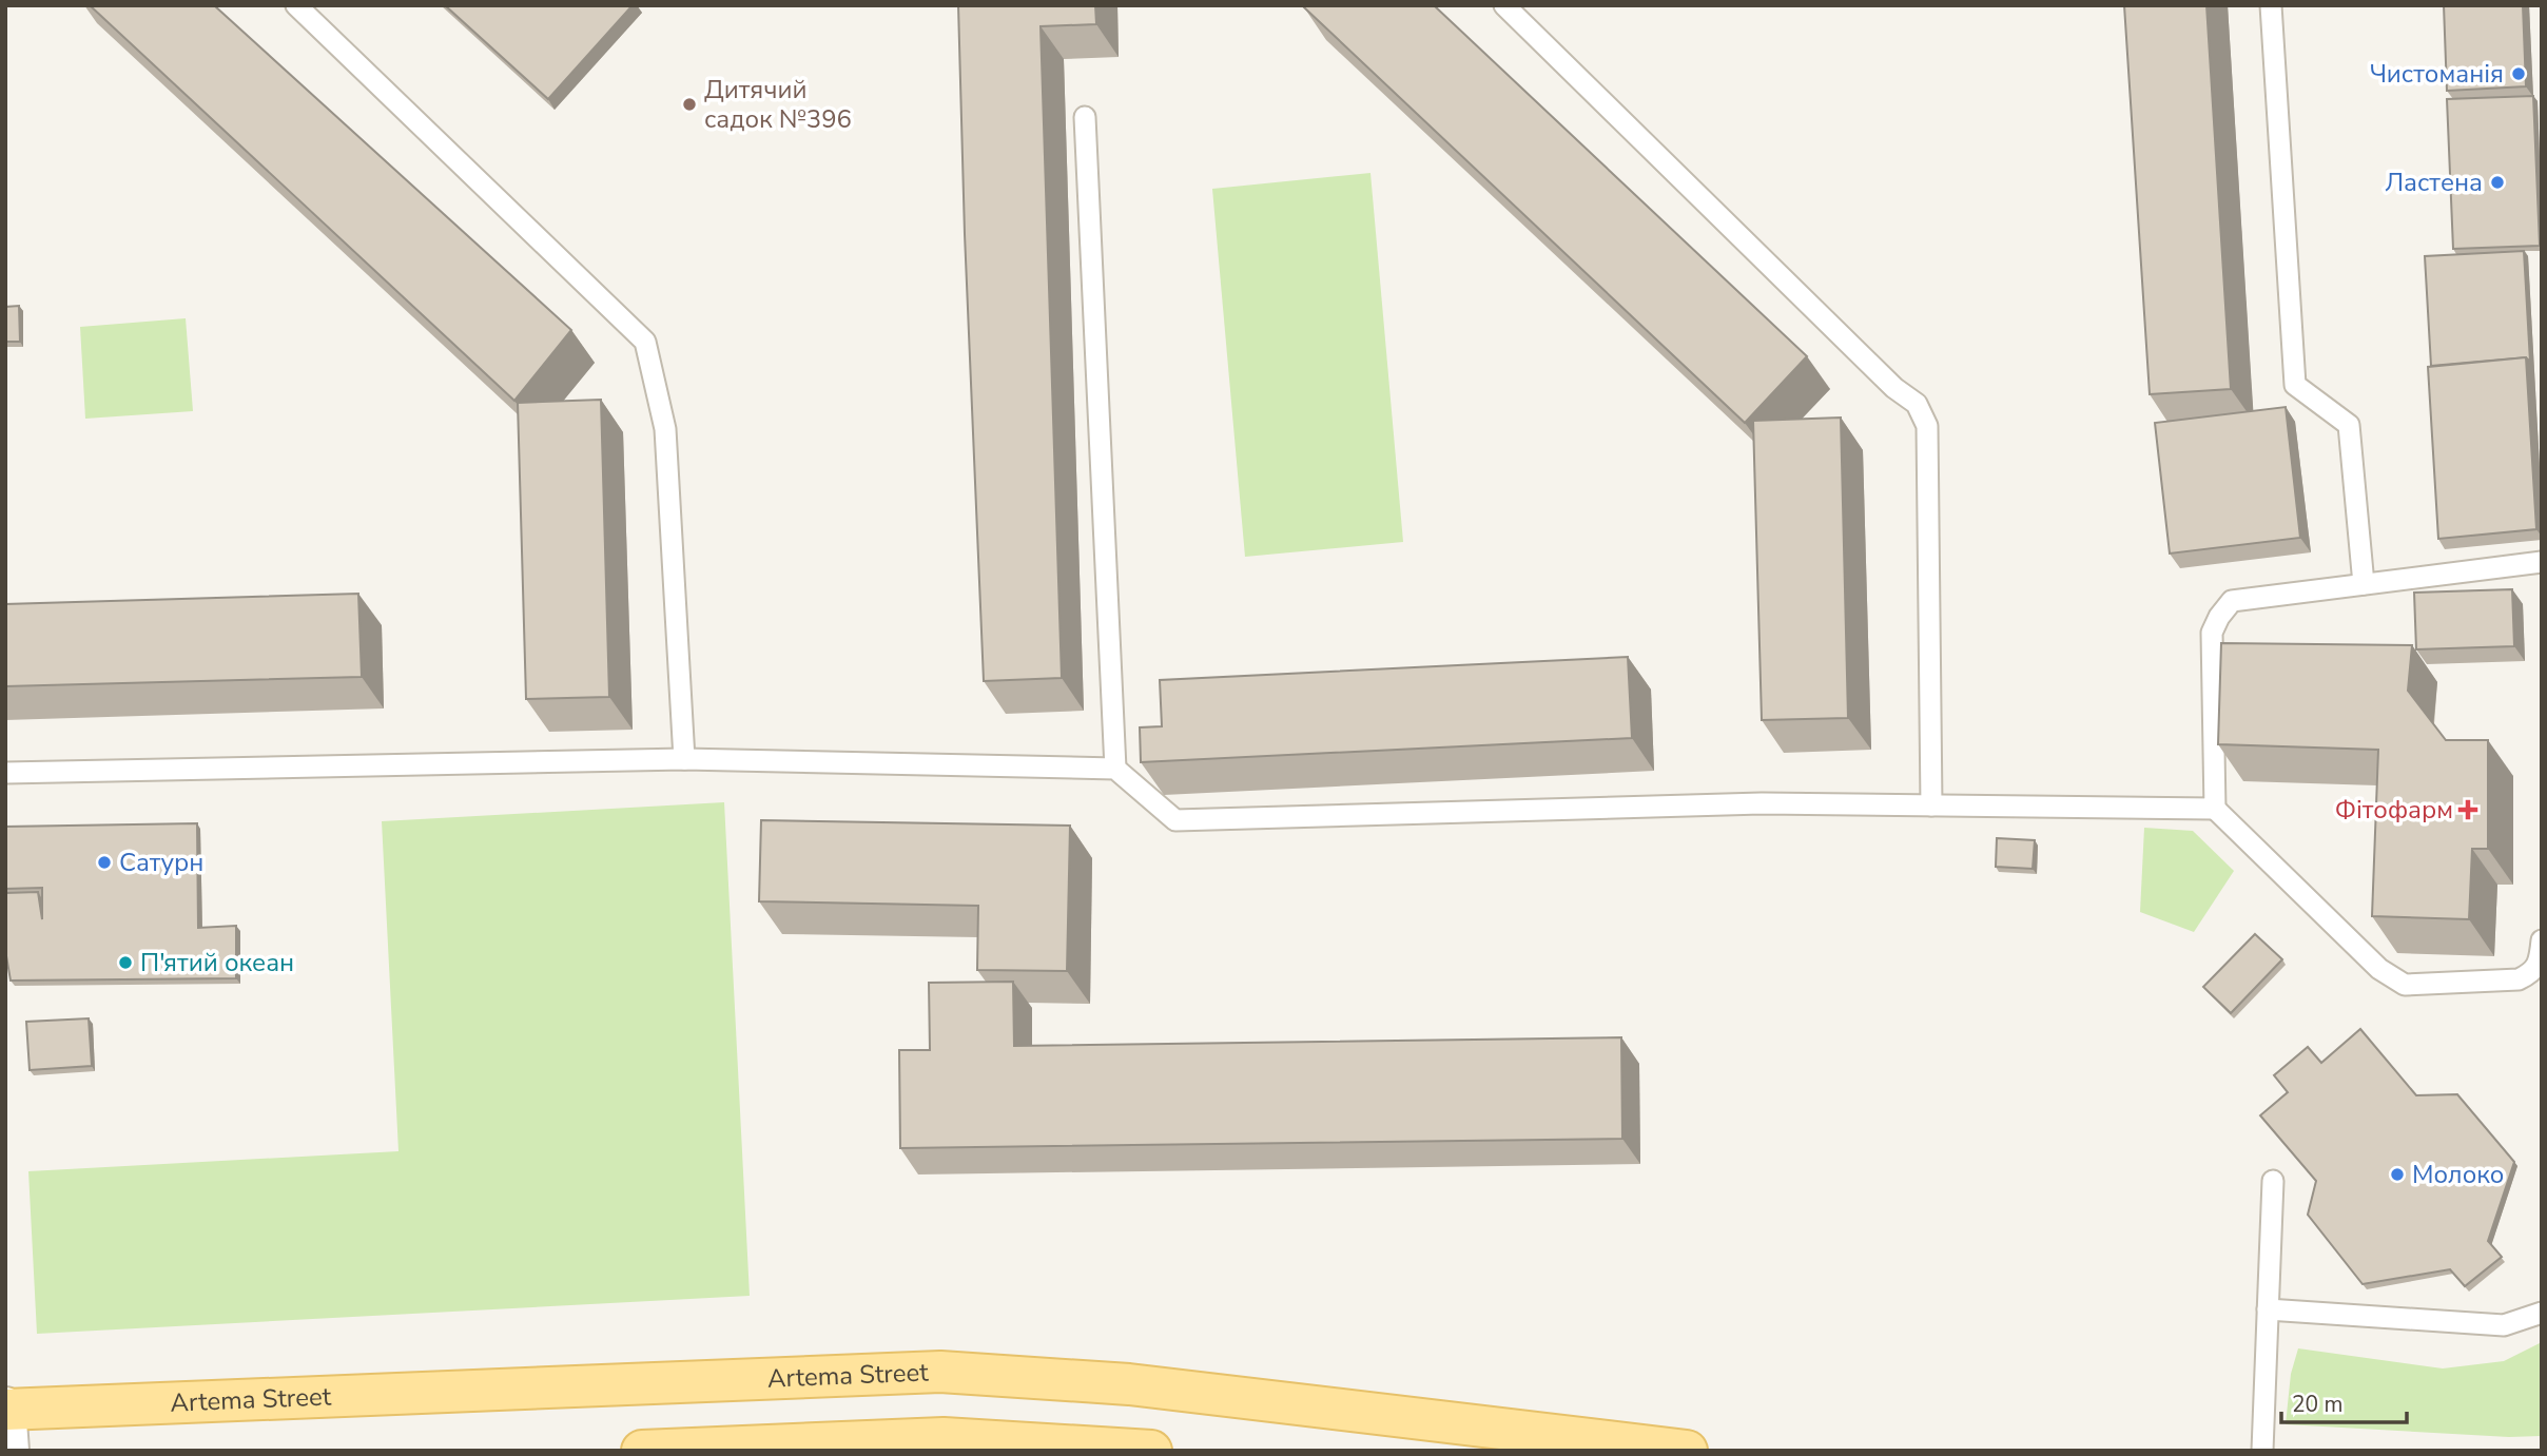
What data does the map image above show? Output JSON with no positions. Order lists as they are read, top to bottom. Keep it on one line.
{"streets":{"main road":["Artema Street"]},"places":{"other":["Чистоманія","Дитячий садок №396","Ластена","Сатурн","П'ятий океан","Молоко"],"health":["Фітофарм"]},"scale_bar":"20 m"}
